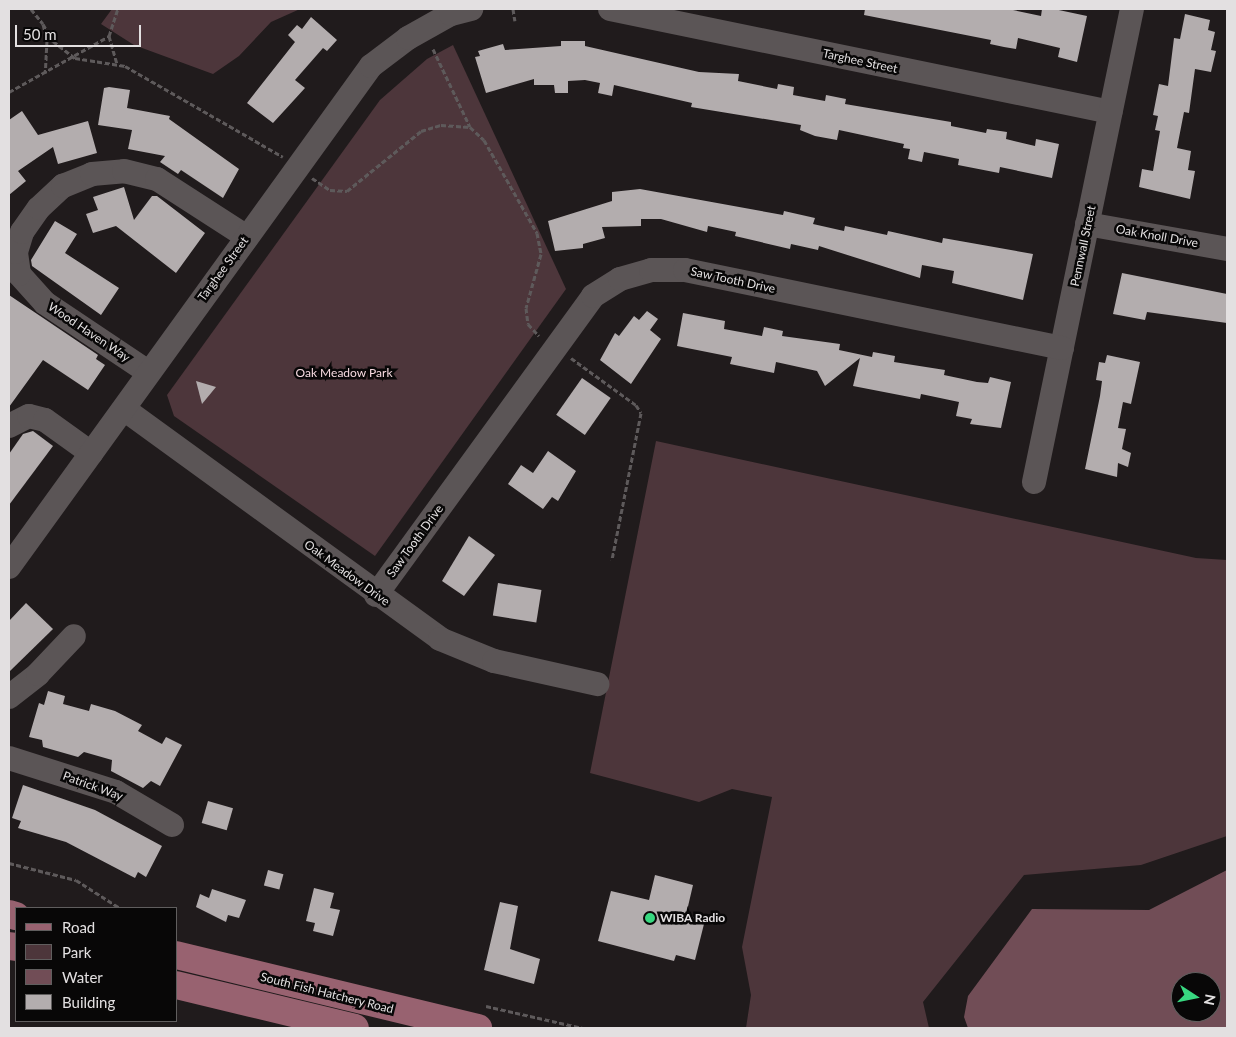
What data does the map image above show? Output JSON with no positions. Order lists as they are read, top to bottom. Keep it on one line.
{"streets":{"main road":["South Fish Hatchery Road"],"street":["Targhee Street","Oak Knoll Drive","Pennwall Street","Saw Tooth Drive","Wood Haven Way","Oak Meadow Drive","Patrick Way"]},"crossings":[["Targhee Street","Pennwall Street"],["Targhee Street","Wood Haven Way"],["Targhee Street","Oak Meadow Drive"],["Oak Knoll Drive","Pennwall Street"],["Pennwall Street","Saw Tooth Drive"],["Saw Tooth Drive","Oak Meadow Drive"]],"parks":["Oak Meadow Park"],"places":["WIBA Radio"],"legend":["Road","Park","Water","Building"],"scale_bar":"50 m","north":"right"}
